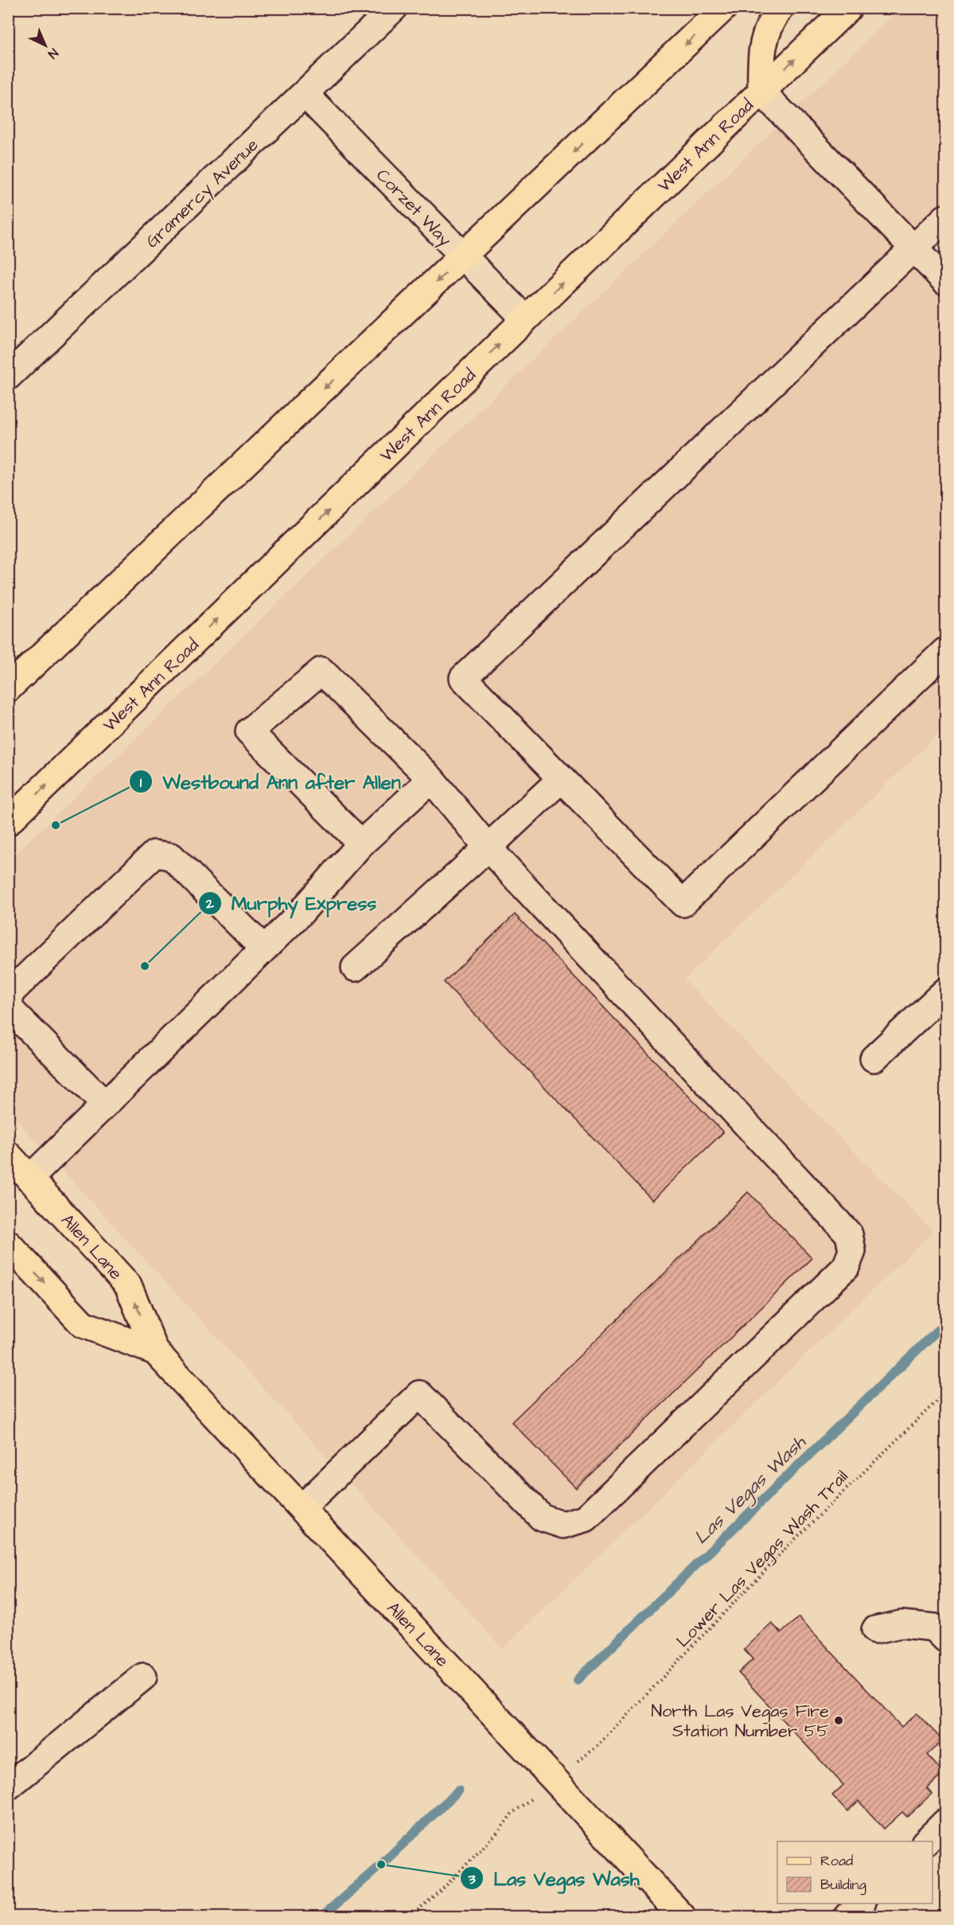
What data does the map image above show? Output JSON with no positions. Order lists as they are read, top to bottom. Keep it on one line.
{"streets":{"main road":["West Ann Road","Allen Lane"],"street":["Gramercy Avenue","Corzet Way"],"path":["Lower Las Vegas Wash Trail"]},"crossings":[["West Ann Road","Corzet Way"],["Gramercy Avenue","Corzet Way"]],"water":["Las Vegas Wash"],"places":["Westbound Ann after Allen","Murphy Express","North Las Vegas Fire Station Number 55","Las Vegas Wash"],"legend":["Road","Building"],"north":"bottom right"}
